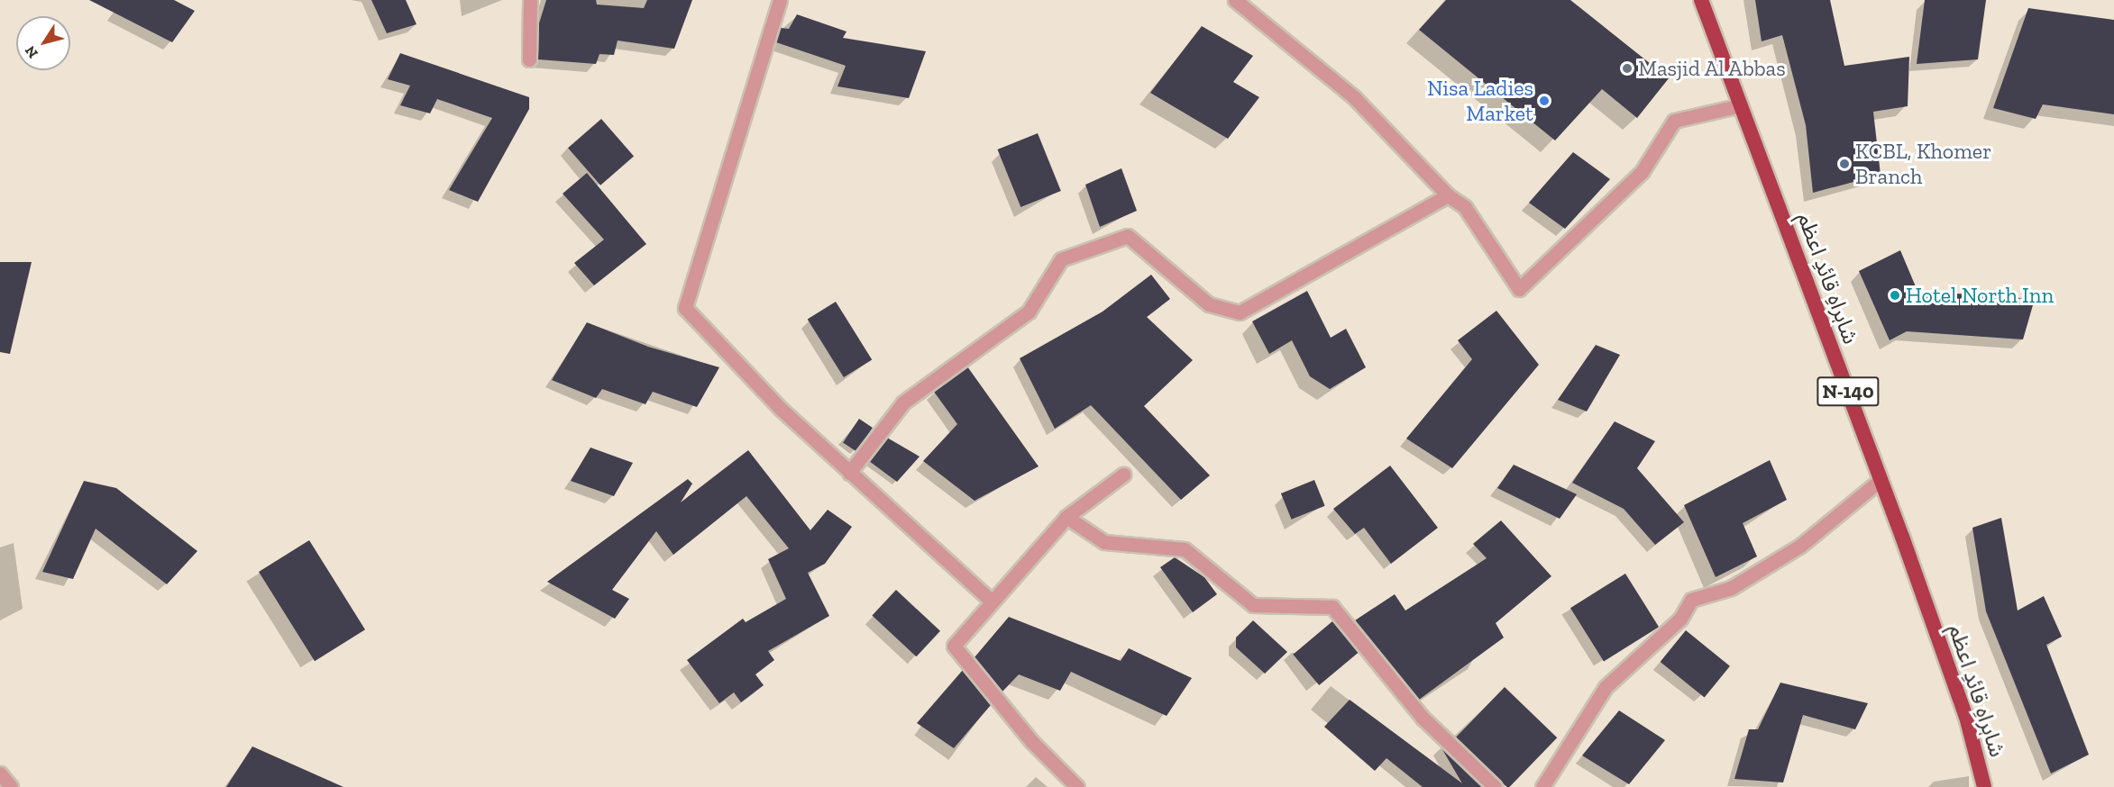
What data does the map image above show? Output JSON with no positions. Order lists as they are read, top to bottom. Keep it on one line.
{"streets":{"highway":["شاہراہِ قائدِ اعظم","N-140"]},"places":["Masjid Al Abbas","Nisa Ladies Market","KCBL, Khomer Branch","Hotel North Inn"],"north":"bottom left"}
